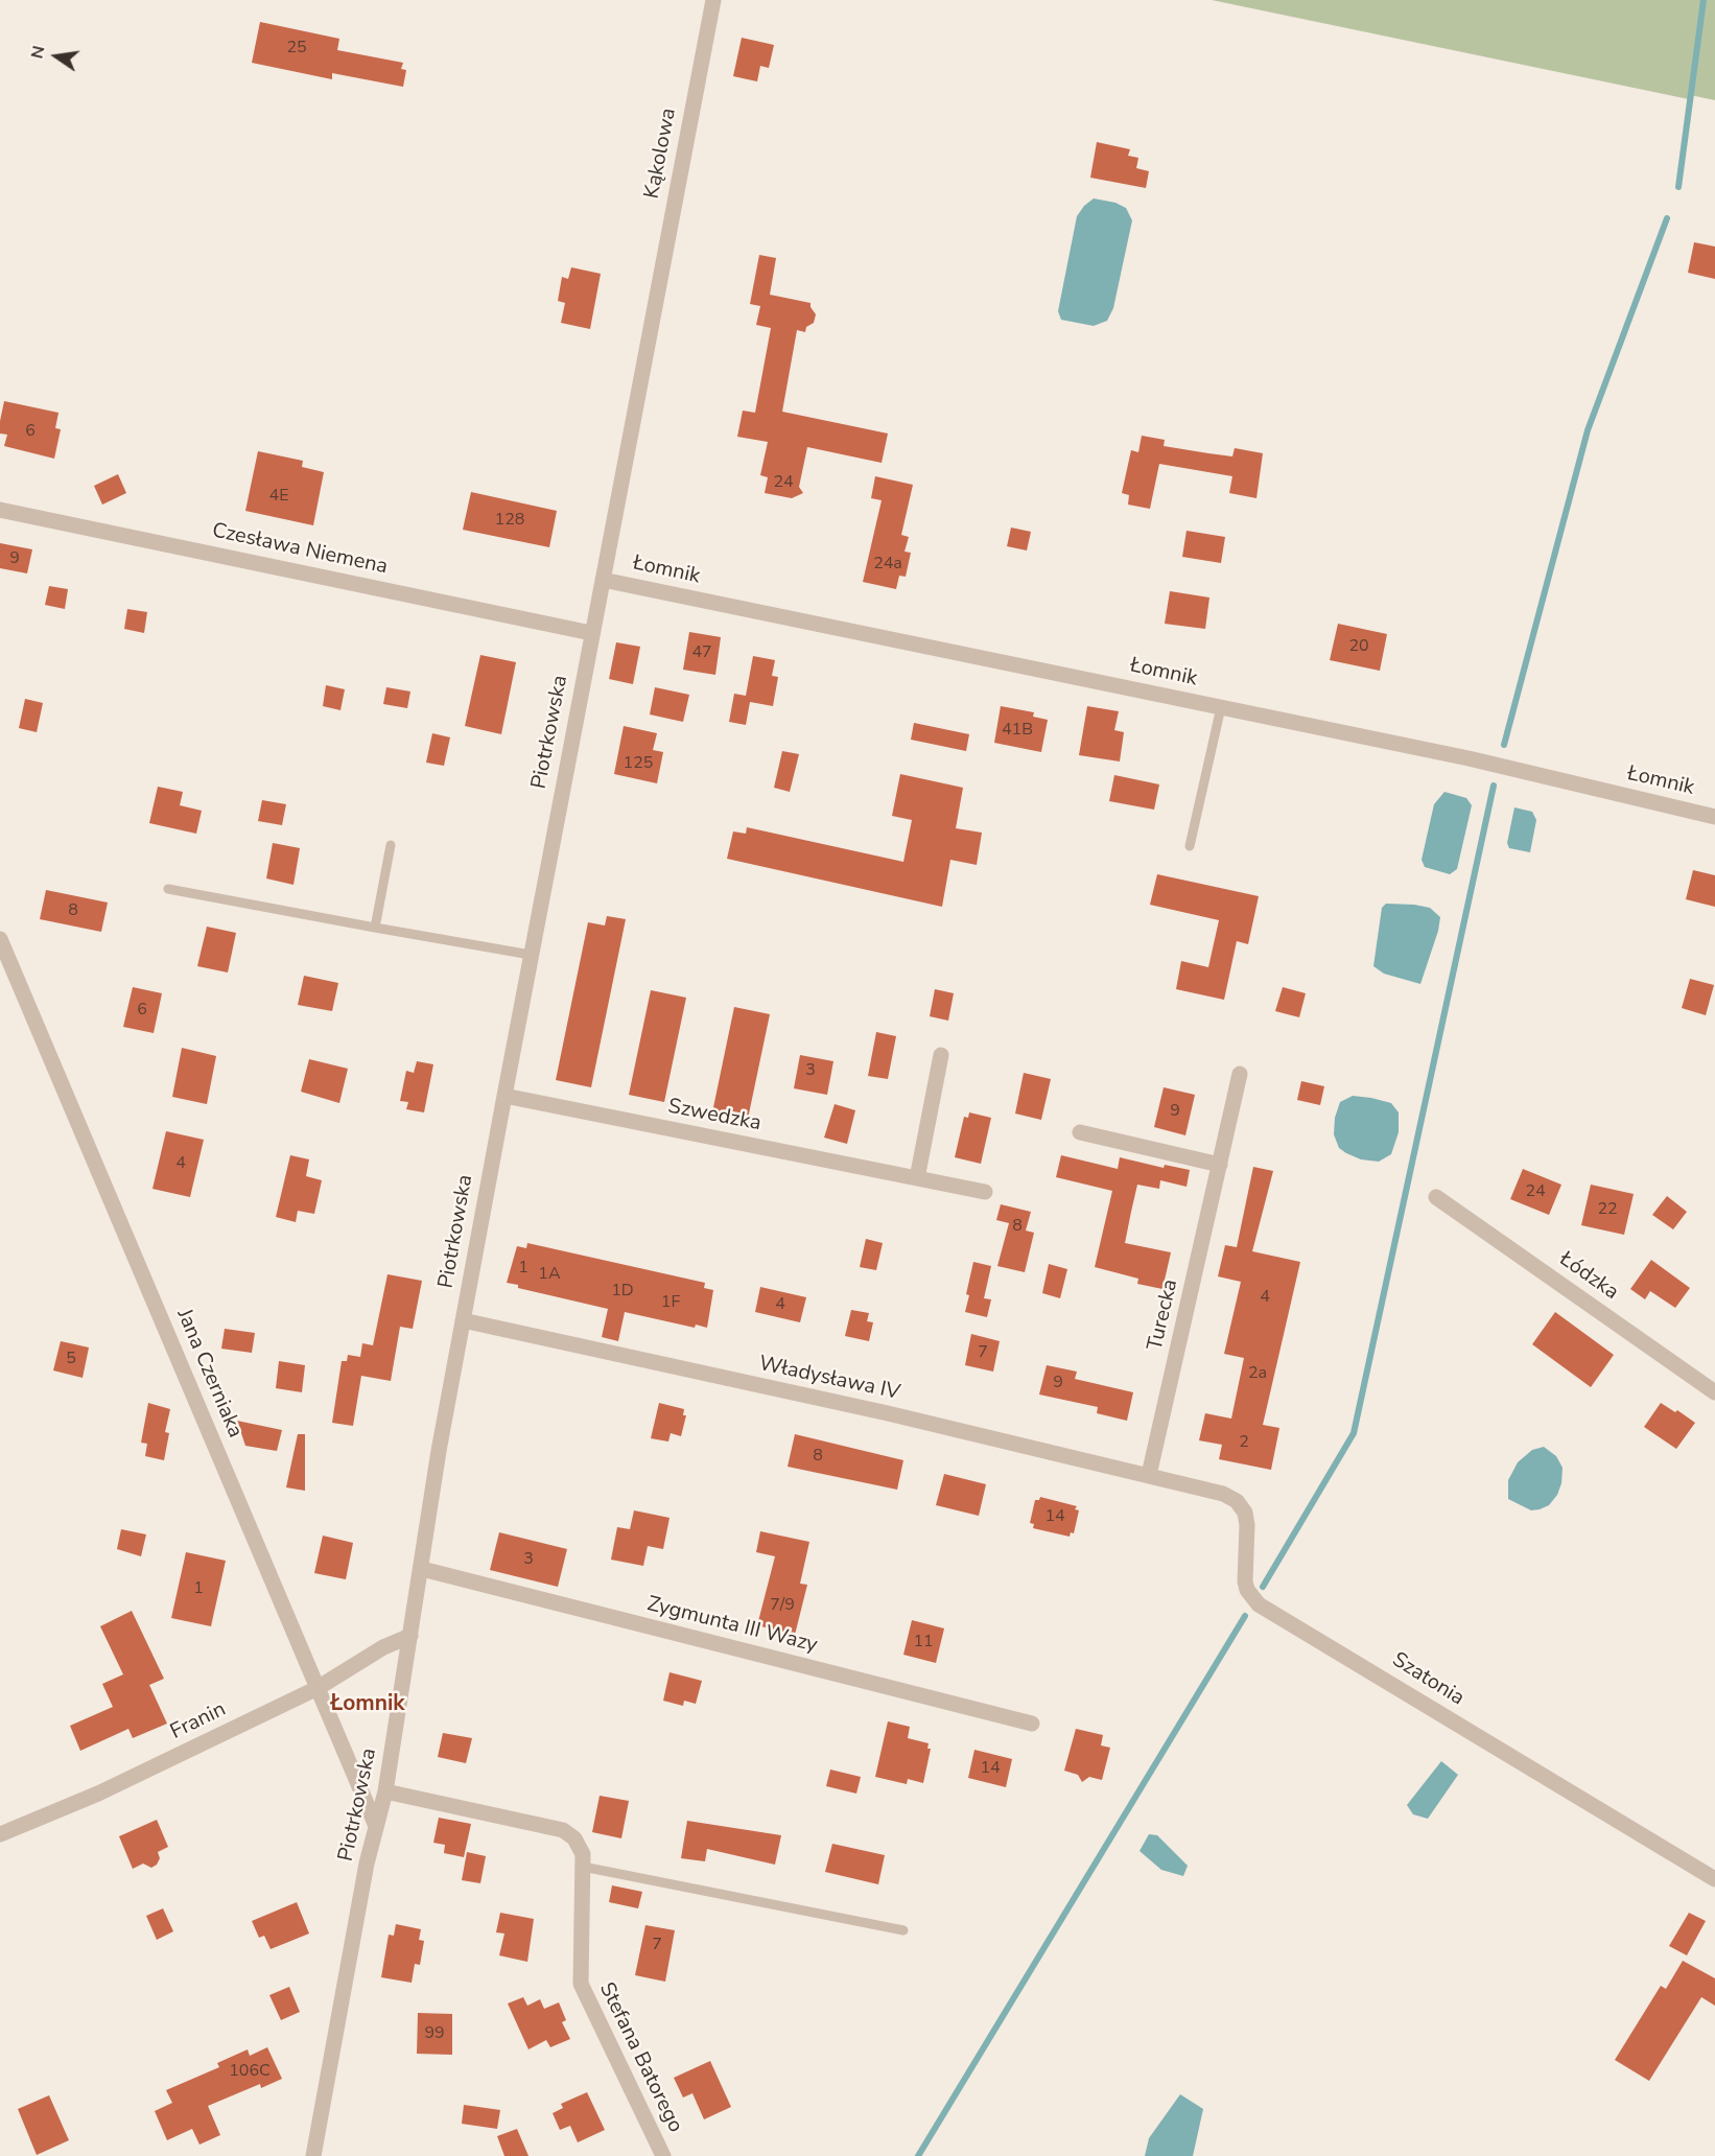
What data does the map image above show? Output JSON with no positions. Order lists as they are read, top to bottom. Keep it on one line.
{"streets":{"street":["Kąkolowa","Czesława Niemena","Łomnik","Piotrkowska","Szwedzka","Łódzka","Turecka","Jana Czerniaka","Władysława IV","Zygmunta III Wazy","Szatonia","Franin","Stefana Batorego"]},"crossings":[["Kąkolowa","Piotrkowska"],["Czesława Niemena","Piotrkowska"],["Łomnik","Piotrkowska"],["Piotrkowska","Szwedzka"],["Piotrkowska","Jana Czerniaka"],["Piotrkowska","Władysława IV"],["Piotrkowska","Zygmunta III Wazy"],["Piotrkowska","Franin"],["Piotrkowska","Stefana Batorego"],["Turecka","Władysława IV"],["Jana Czerniaka","Franin"],["Władysława IV","Szatonia"]],"districts":["Łomnik"],"house_numbers":["25","6","24","4E","128","9","24a","20","47","41B","125","8","6","3","9","4","24","22","8","1","1A","1D","4","1F","4","7","5","2a","9","2","8","14","3","1","7/9","11","14","7","99","106C"],"north":"left"}
